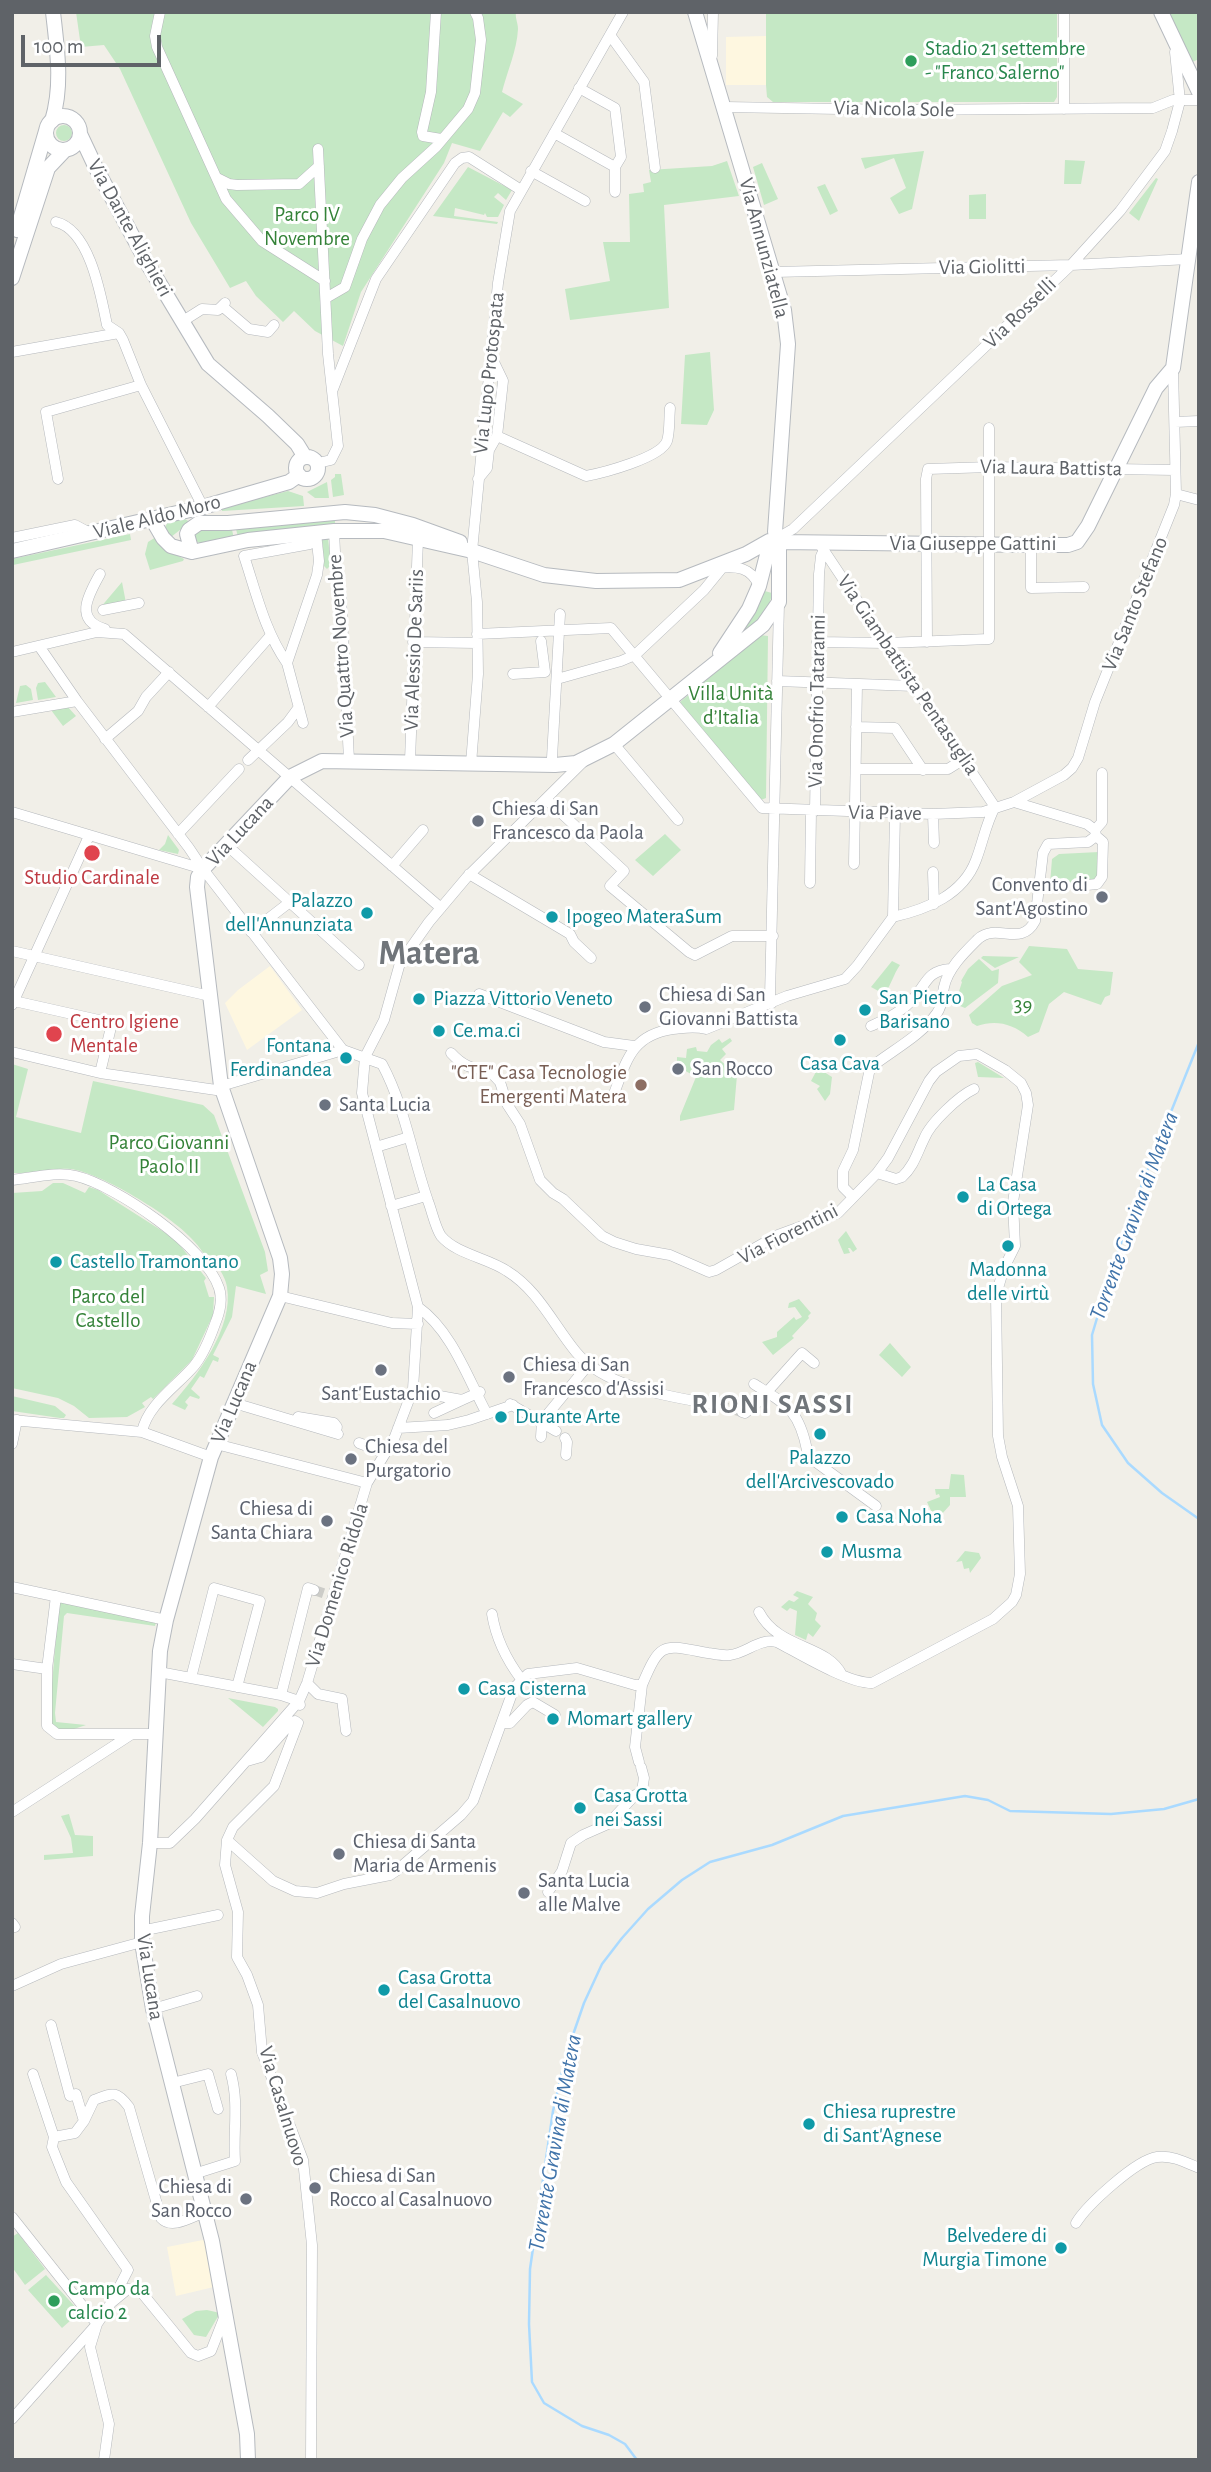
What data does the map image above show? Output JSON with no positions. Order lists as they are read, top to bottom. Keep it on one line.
{"streets":{"street":["Via Nicola Sole","Via Dante Alighieri","Via Annunziatella","Via Giolitti","Via Rosselli","Via Lupo Protospata","Via Laura Battista","Viale Aldo Moro","Via Giuseppe Gattini","Via Santo Stefano","Via Quattro Novembre","Via Alessio De Sariis","Via Giambattista Pentasuglia","Via Onofrio Tataranni","Via Piave","Via Lucana","Via Fiorentini","Via Domenico Ridola","Via Casalnuovo"]},"crossings":[["Via Nicola Sole","Via Annunziatella"],["Via Dante Alighieri","Viale Aldo Moro"],["Via Annunziatella","Via Giolitti"],["Via Annunziatella","Via Rosselli"],["Via Annunziatella","Via Giuseppe Gattini"],["Via Giolitti","Via Rosselli"],["Via Rosselli","Via Giuseppe Gattini"],["Via Lupo Protospata","Via Lucana"],["Via Laura Battista","Via Giuseppe Gattini"],["Via Laura Battista","Via Santo Stefano"],["Via Giuseppe Gattini","Via Santo Stefano"],["Via Giuseppe Gattini","Via Giambattista Pentasuglia"],["Via Giuseppe Gattini","Via Onofrio Tataranni"],["Via Santo Stefano","Via Giambattista Pentasuglia"],["Via Santo Stefano","Via Piave"],["Via Quattro Novembre","Via Lucana"],["Via Alessio De Sariis","Via Lucana"],["Via Giambattista Pentasuglia","Via Onofrio Tataranni"],["Via Giambattista Pentasuglia","Via Piave"],["Via Onofrio Tataranni","Via Piave"],["Via Lucana","Via Domenico Ridola"]],"districts":["Matera","RIONI SASSI"],"water":["Torrente Gravina di Matera"],"parks":["Parco IV Novembre","Villa Unità d’Italia","39","Parco Giovanni Paolo II","Parco del Castello"],"places":["Stadio 21 settembre - \"Franco Salerno\"","Chiesa di San Francesco da Paola","Studio Cardinale","Convento di Sant'Agostino","Palazzo dell'Annunziata","Ipogeo MateraSum","Piazza Vittorio Veneto","Chiesa di San Giovanni Battista","San Pietro Barisano","Ce.ma.ci","Centro Igiene Mentale","Casa Cava","Fontana Ferdinandea","San Rocco","\"CTE\" Casa Tecnologie Emergenti Matera","Santa Lucia","La Casa di Ortega","Madonna delle virtù","Castello Tramontano","Sant'Eustachio","Chiesa di San Francesco d'Assisi","Durante Arte","Palazzo dell'Arcivescovado","Chiesa del Purgatorio","Casa Noha","Chiesa di Santa Chiara","Musma","Casa Cisterna","Momart gallery","Casa Grotta nei Sassi","Chiesa di Santa Maria de Armenis","Santa Lucia alle Malve","Casa Grotta del Casalnuovo","Chiesa ruprestre di Sant'Agnese","Chiesa di San Rocco al Casalnuovo","Chiesa di San Rocco","Belvedere di Murgia Timone","Campo da calcio 2"],"scale_bar":"100 m"}
